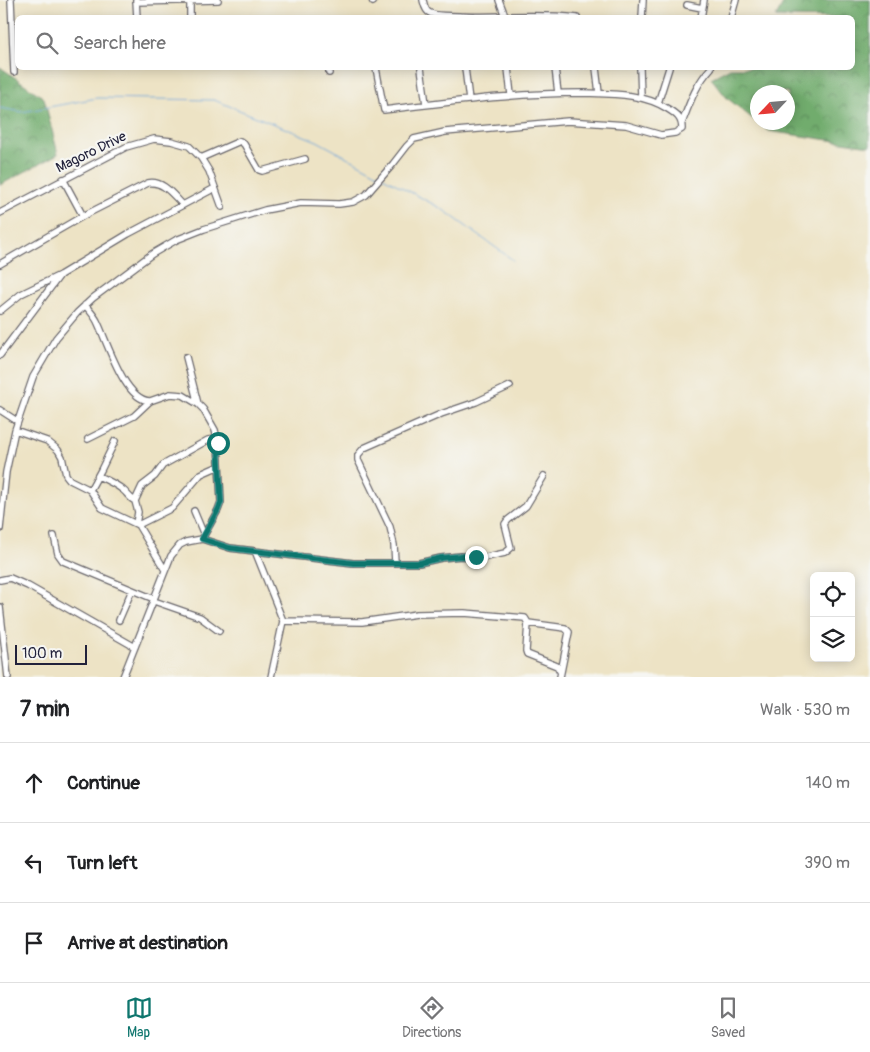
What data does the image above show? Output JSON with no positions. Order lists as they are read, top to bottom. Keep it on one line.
{"streets":{"street":["Magoro Drive"]},"scale_bar":"100 m","north":"bottom left","page":{"search":"Search here","scale":"100 m","heading":["7 min","Walk · 530 m"],"list":[["Continue","140 m"],["Turn left","390 m"],"Arrive at destination"],"nav":["Map","Directions","Saved"]}}
